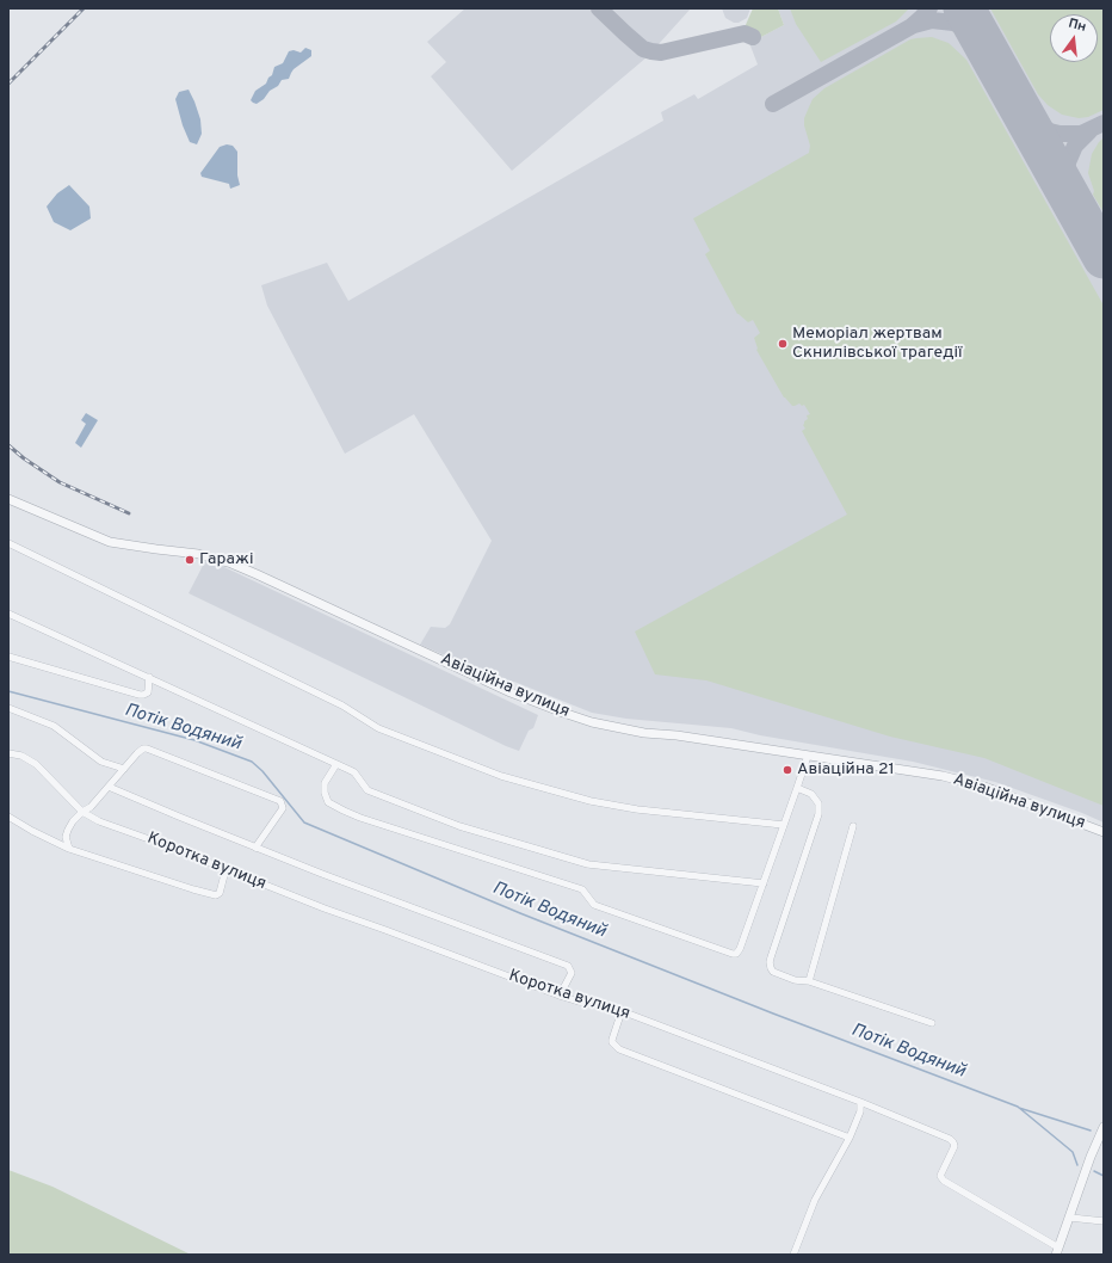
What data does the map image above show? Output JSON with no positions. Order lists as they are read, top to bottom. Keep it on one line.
{"streets":{"street":["Авіаційна вулиця","Коротка вулиця"]},"water":["Потік Водяний"],"places":["Меморіал жертвам Скнилівської трагедії","Гаражі","Авіаційна 21"],"north":"top"}
